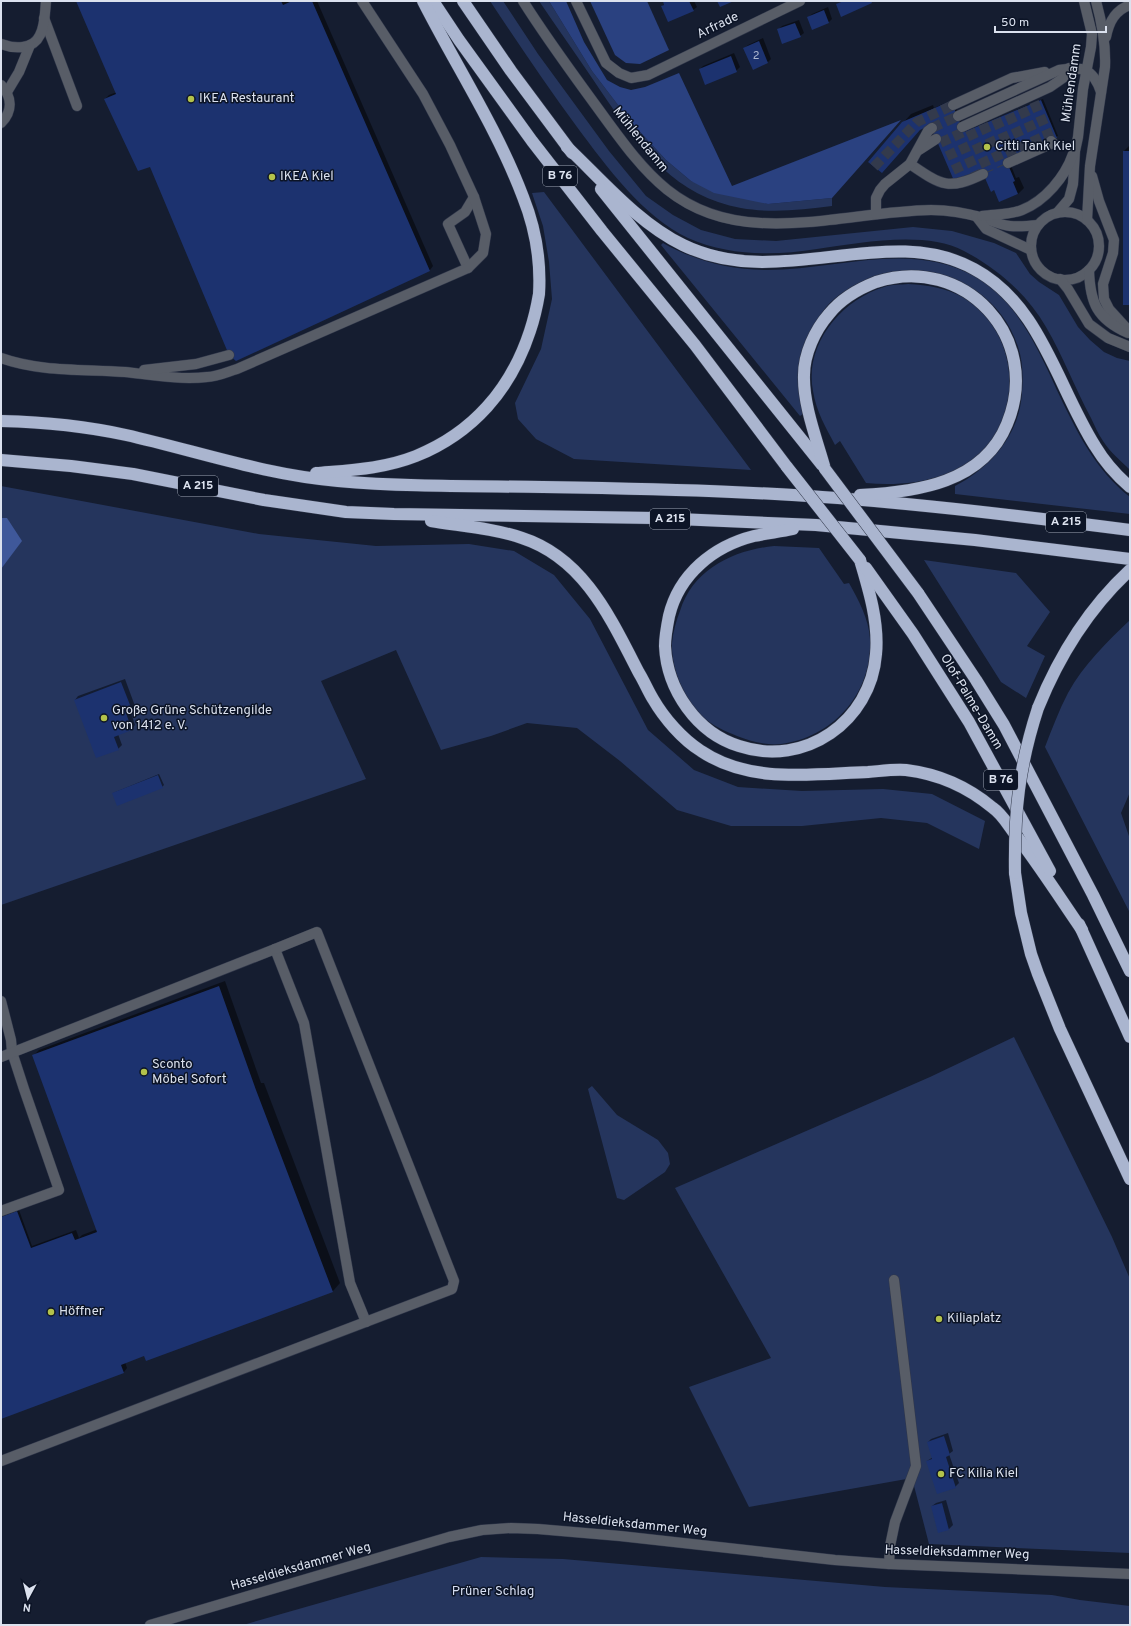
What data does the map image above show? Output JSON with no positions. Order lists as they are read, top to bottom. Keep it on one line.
{"streets":{"highway":["B 76","A 215","Olof-Palme-Damm"],"street":["Arfrade","Mühlendamm","Hasseldieksdammer Weg"]},"crossings":[["B 76","Olof-Palme-Damm"]],"parks":["Prüner Schlag"],"places":["IKEA Restaurant","Citti Tank Kiel","IKEA Kiel","Große Grüne Schützengilde von 1412 e. V.","Sconto Möbel Sofort","Höffner","Kiliaplatz","FC Kilia Kiel"],"house_numbers":["2"],"scale_bar":"50 m","north":"bottom"}
